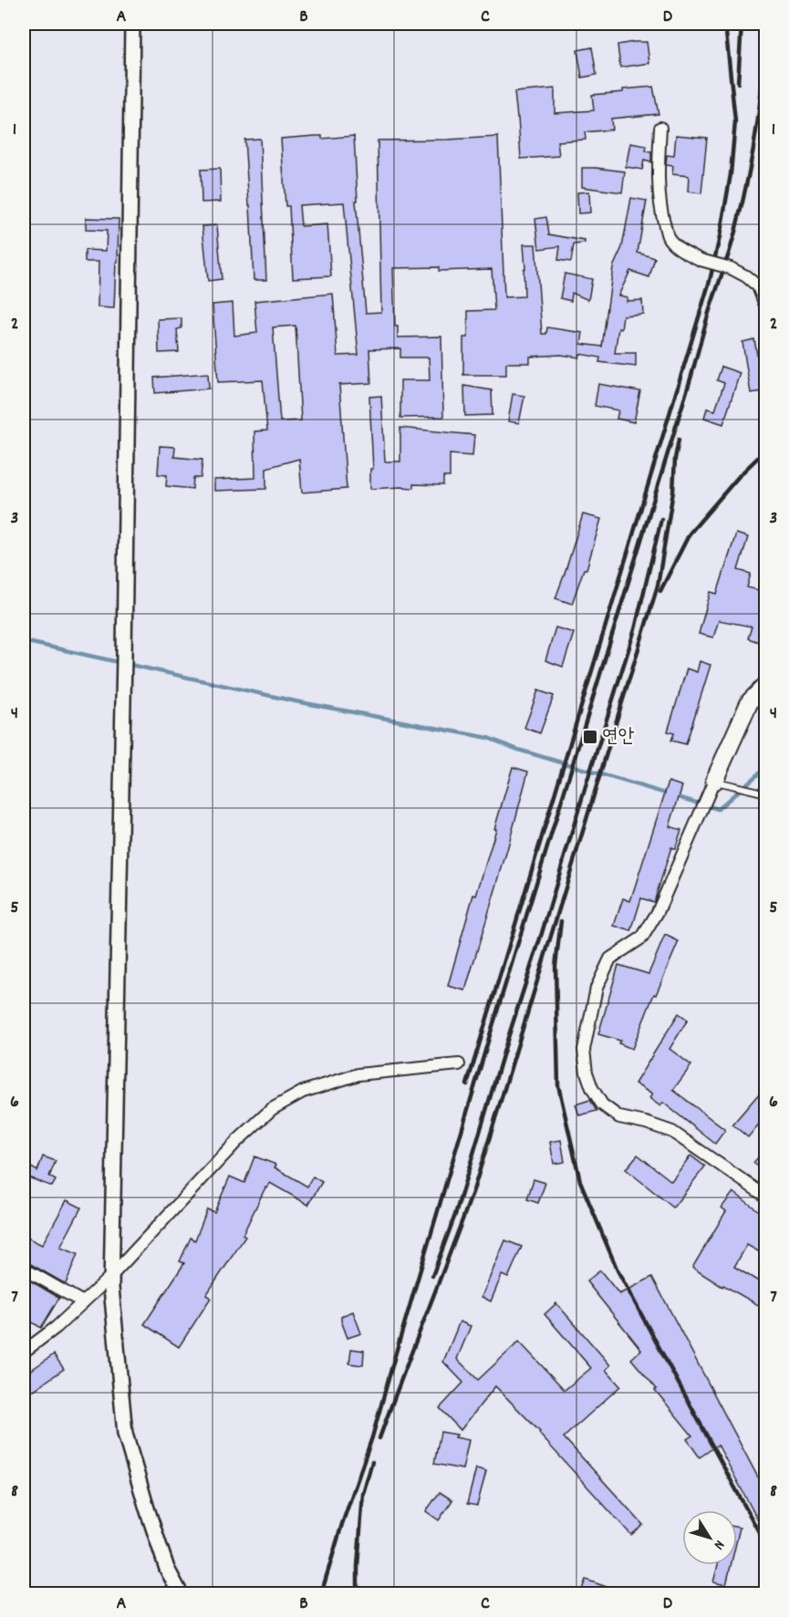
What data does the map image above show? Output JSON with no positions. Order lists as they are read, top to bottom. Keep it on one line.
{"places":{"transit":["연안"]},"north":"bottom right","grid":{"columns":["A","B","C","D"],"rows":["1","2","3","4","5","6","7","8"]}}
